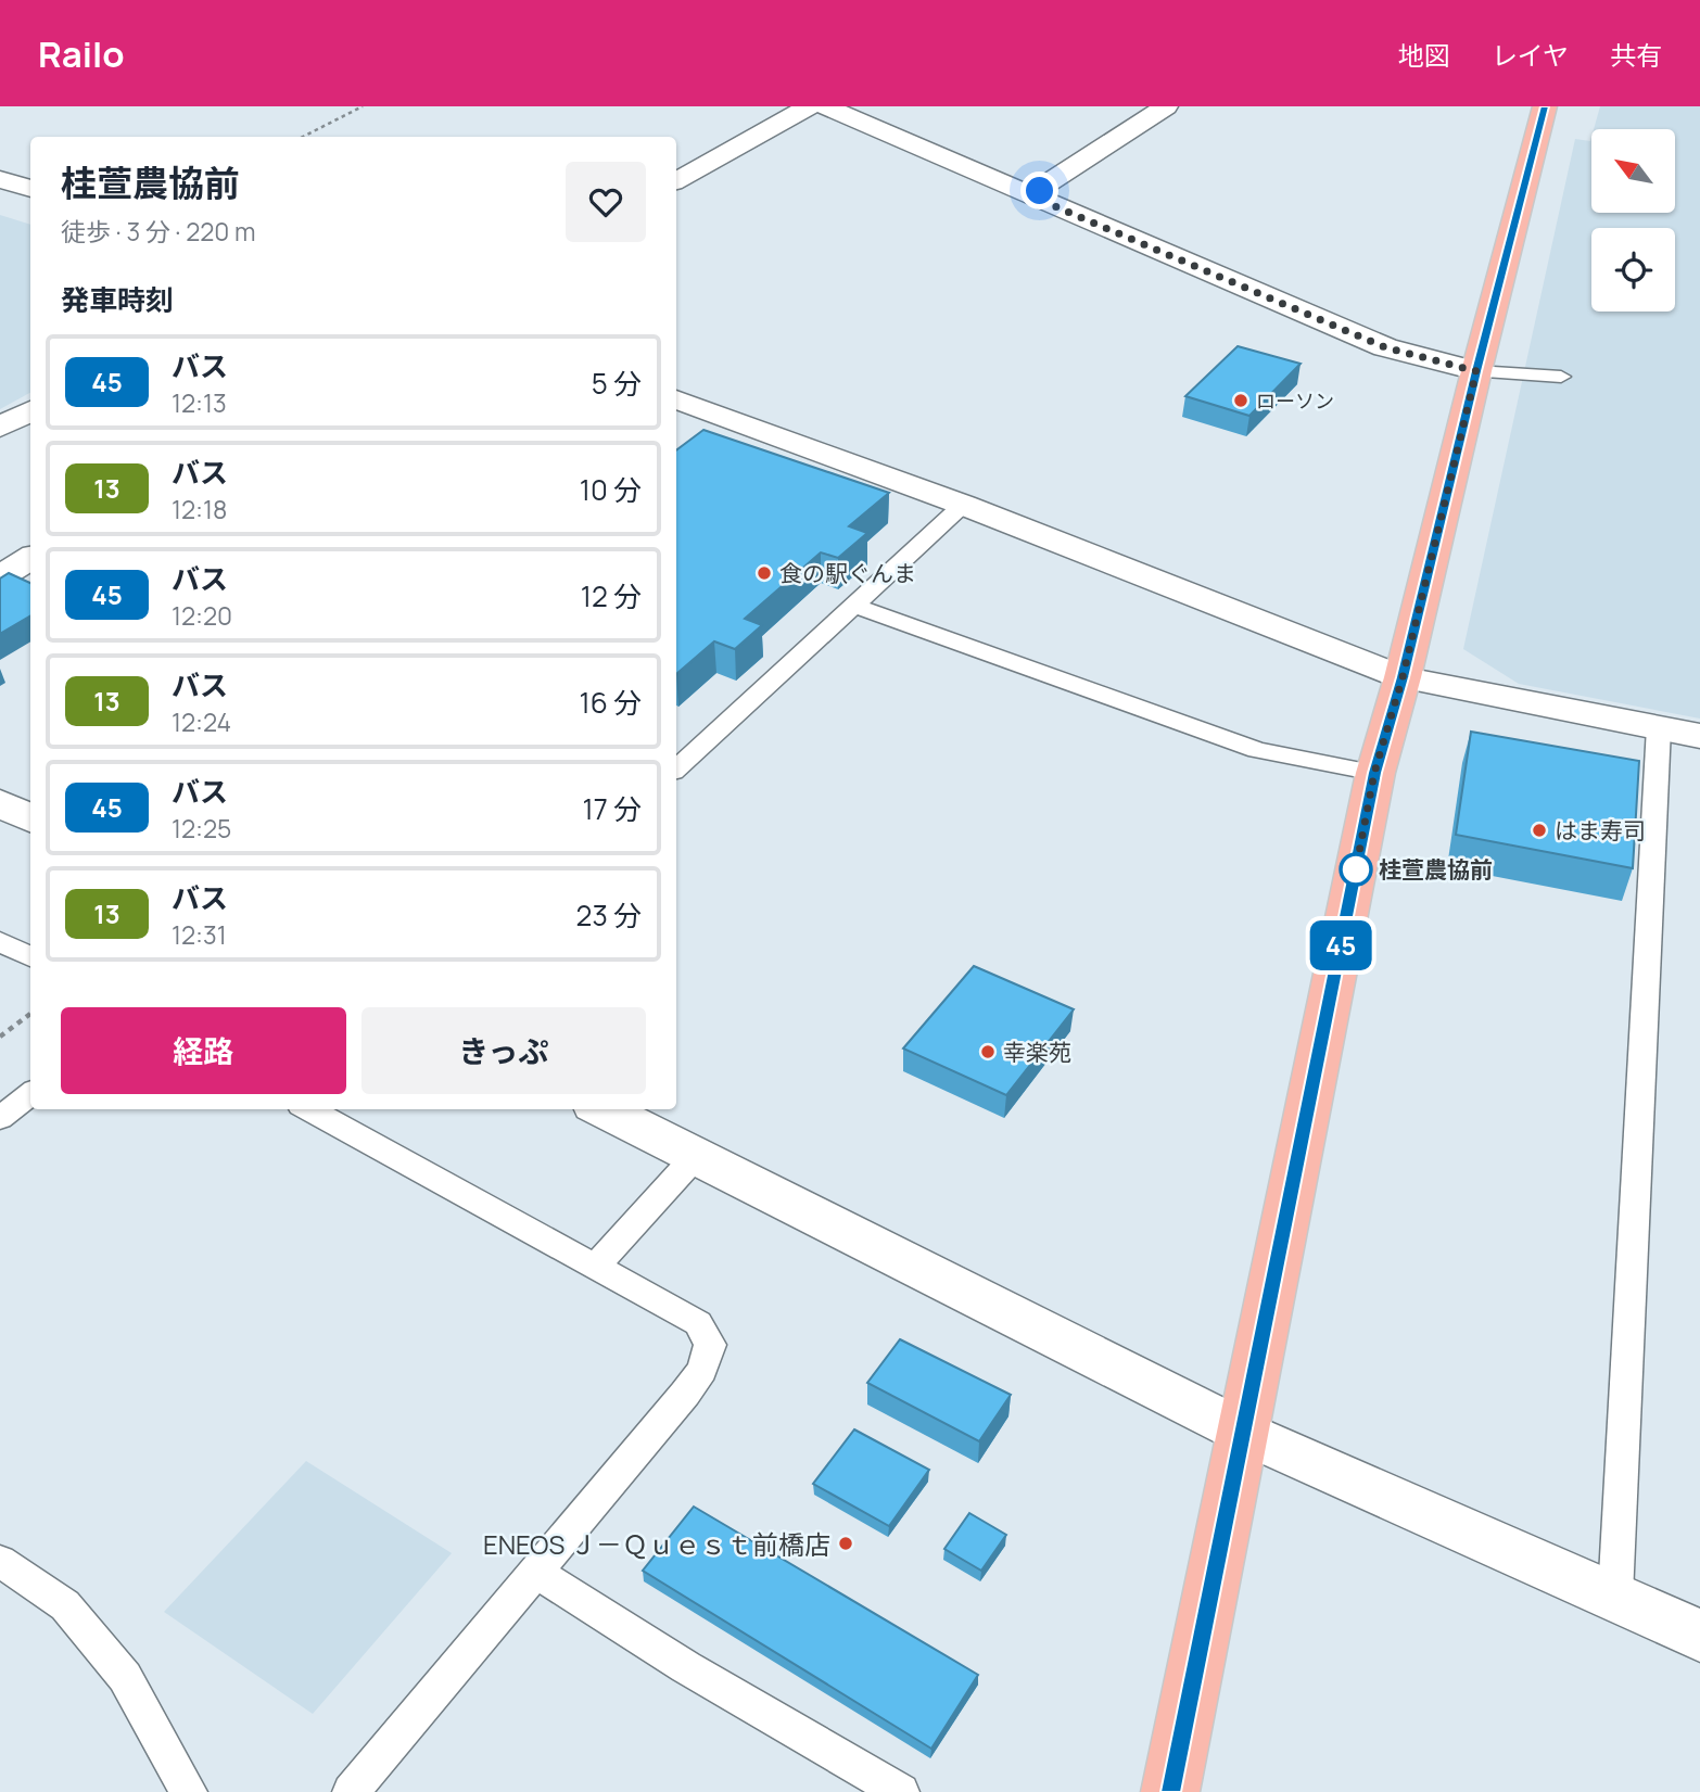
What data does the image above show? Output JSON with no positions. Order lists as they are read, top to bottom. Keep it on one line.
{"places":["ローソン","食の駅ぐんま","はま寿司","桂萱農協前","幸楽苑","ENEOS Ｊ－Ｑｕｅｓｔ前橋店"],"lines":["bus line 45"],"north":"top left","page":{"header":"Railo","nav":["地図","レイヤ","共有"],"on_map":"45","heading":[["桂萱農協前","徒歩 · 3 分 · 220 m"],"発車時刻"],"list":[{"mark":"45","name":"バス","note":"12:13","value":"5 分"},{"mark":"13","name":"バス","note":"12:18","value":"10 分"},{"mark":"45","name":"バス","note":"12:20","value":"12 分"},{"mark":"13","name":"バス","note":"12:24","value":"16 分"},{"mark":"45","name":"バス","note":"12:25","value":"17 分"},{"mark":"13","name":"バス","note":"12:31","value":"23 分"}],"buttons":["経路","きっぷ"]}}
